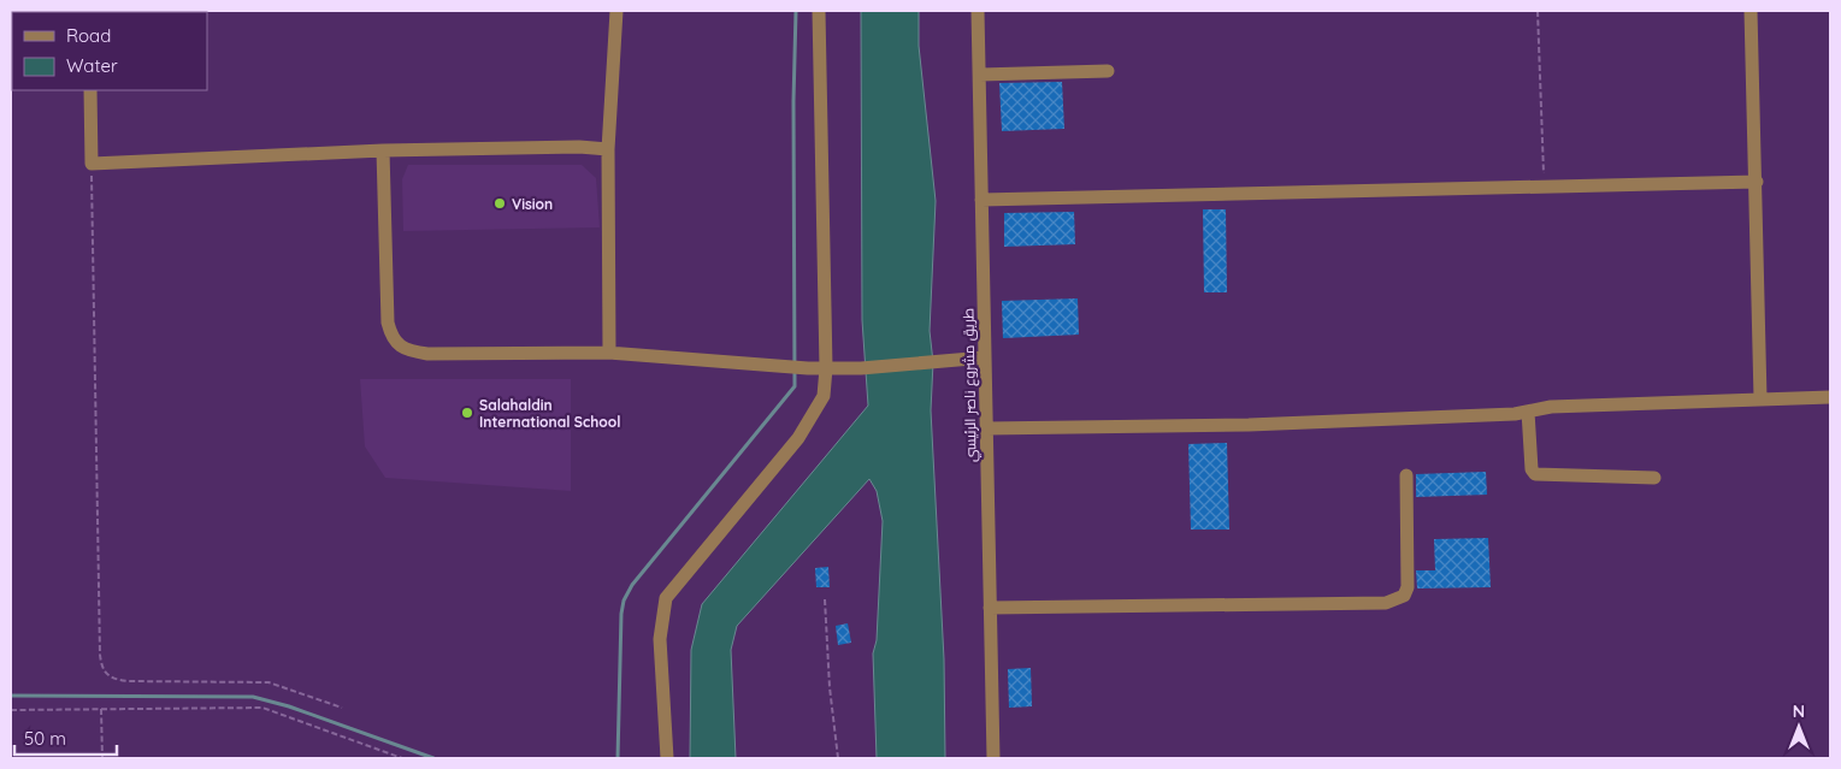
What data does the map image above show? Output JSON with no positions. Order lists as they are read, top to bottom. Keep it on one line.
{"streets":{"street":["طريق مشروع ناصر الرئيسي"]},"places":["Vision","Salahaldin International School"],"legend":["Road","Water"],"scale_bar":"50 m","north":"top"}
